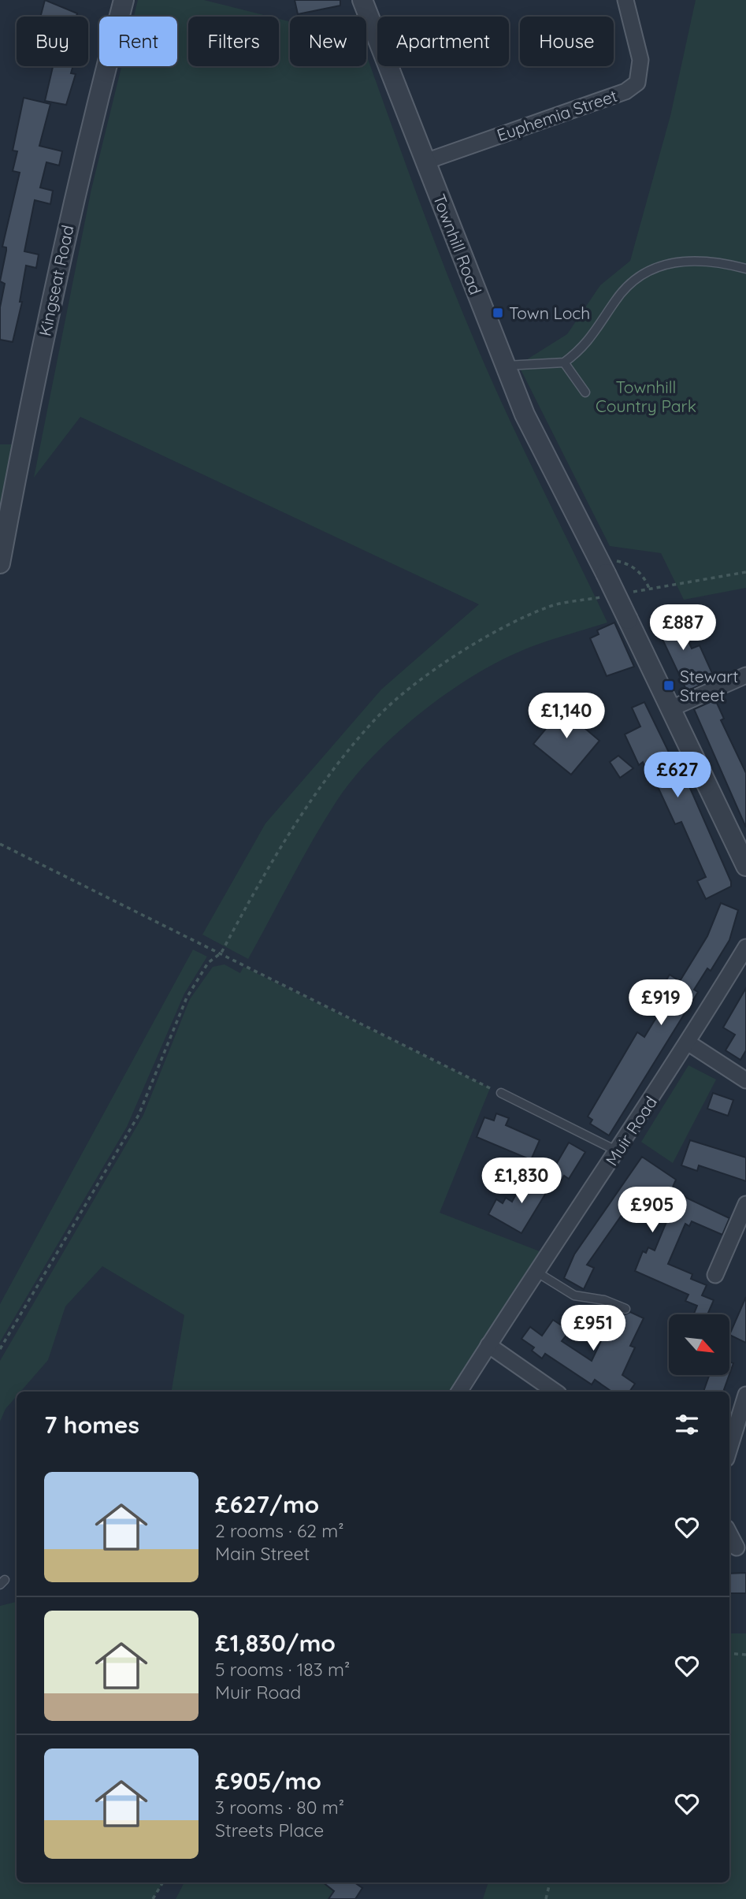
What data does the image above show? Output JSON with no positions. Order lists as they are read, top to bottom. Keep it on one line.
{"streets":{"street":["Euphemia Street","Townhill Road","Kingseat Road","Muir Road"]},"crossings":[["Euphemia Street","Townhill Road"]],"parks":["Townhill Country Park"],"places":{"transit":["Town Loch","Stewart Street"]},"north":"bottom right","page":{"chip":["Buy","Rent","Filters","New","Apartment","House"],"price":["£887","£1,140","£627","£919","£1,830","£905","£951"],"heading":"7 homes","list":[{"name":"£627/mo","note":"2 rooms · 62 m² · Main Street"},{"name":"£1,830/mo","note":"5 rooms · 183 m² · Muir Road"},{"name":"£905/mo","note":"3 rooms · 80 m² · Streets Place"}]}}
